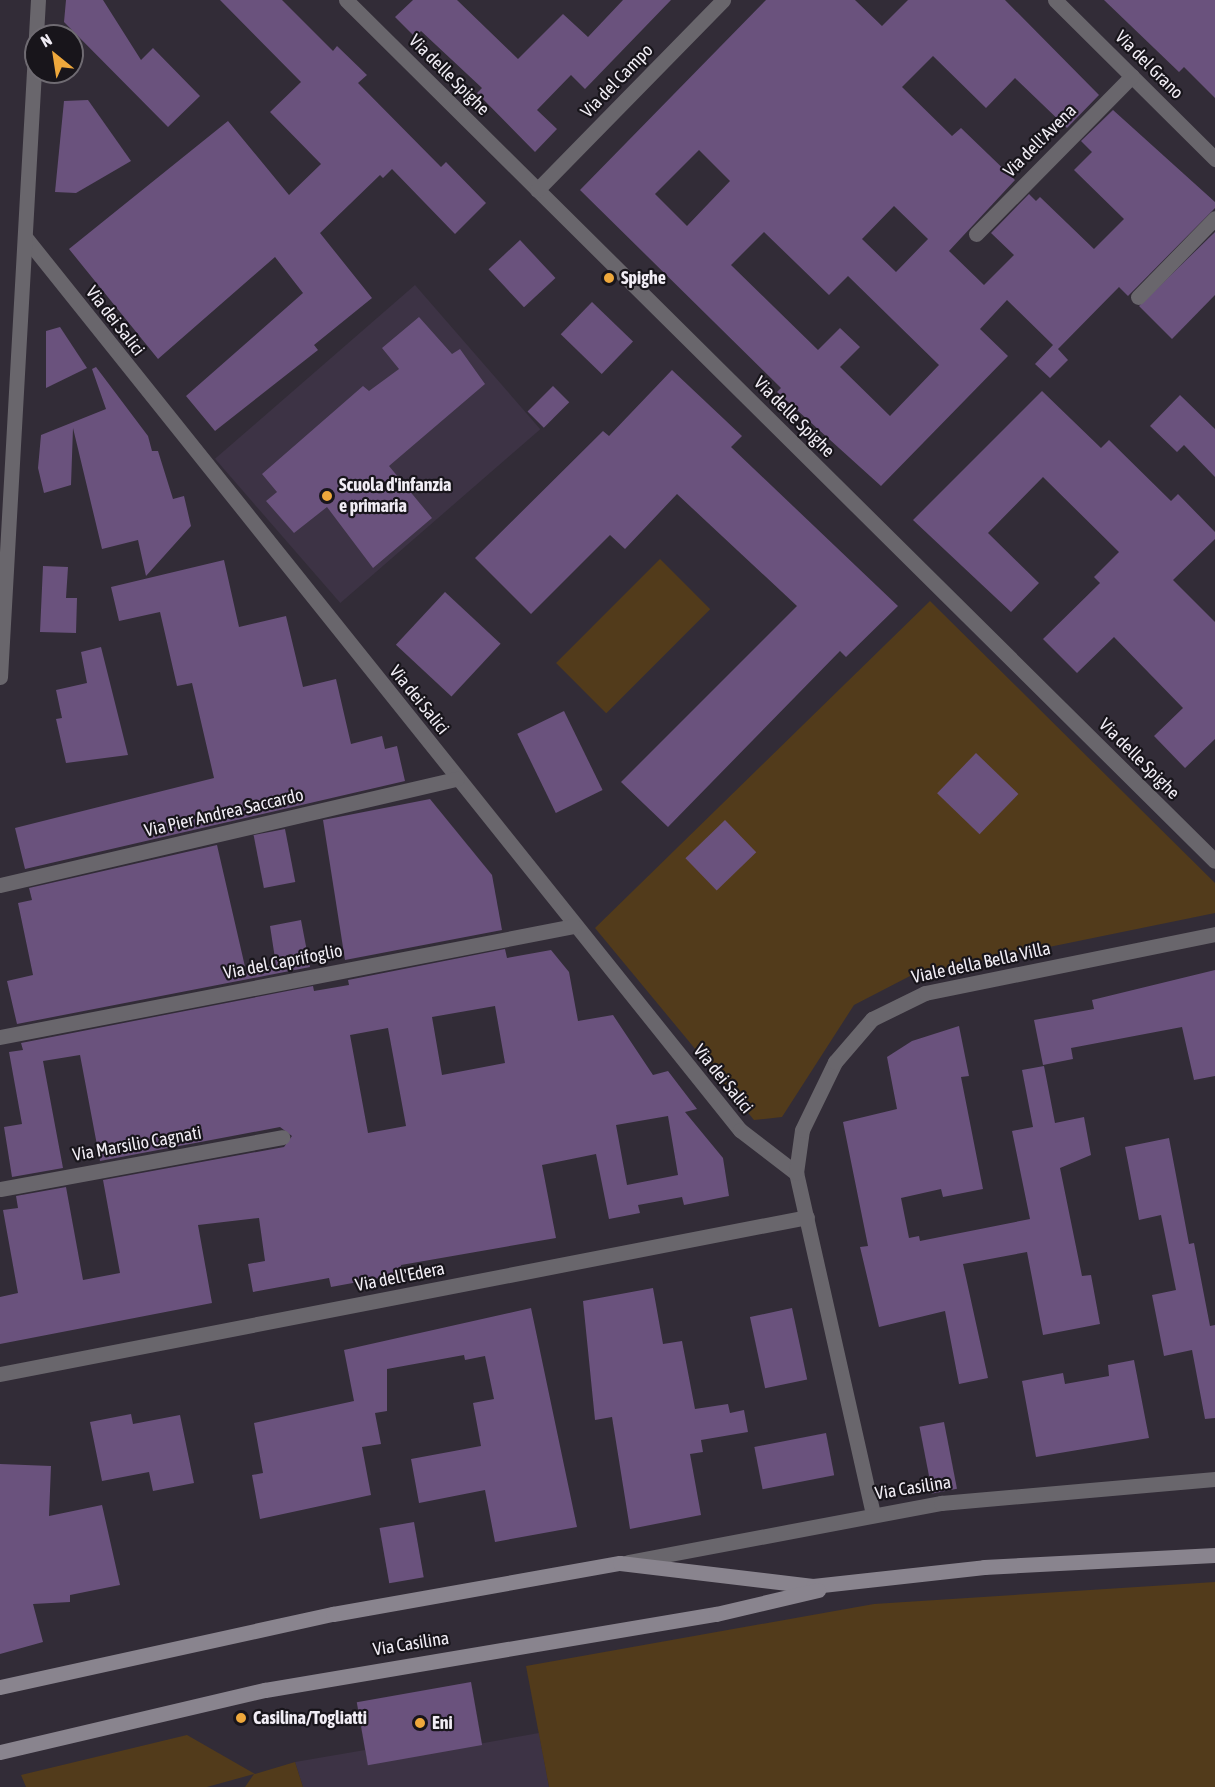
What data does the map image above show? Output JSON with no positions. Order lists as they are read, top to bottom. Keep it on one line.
{"streets":{"main road":["Via Casilina"],"street":["Via del Grano","Via delle Spighe","Via del Campo","Via dell'Avena","Via dei Salici","Via Pier Andrea Saccardo","Via del Caprifoglio","Viale della Bella Villa","Via Marsilio Cagnati","Via dell'Edera"]},"crossings":[["Via del Grano","Via dell'Avena"],["Via delle Spighe","Via del Campo"],["Via dei Salici","Via Pier Andrea Saccardo"],["Via dei Salici","Via del Caprifoglio"],["Via dei Salici","Viale della Bella Villa"],["Viale della Bella Villa","Via dell'Edera"]],"places":["Spighe","Scuola d'infanzia e primaria","Casilina/Togliatti","Eni"],"north":"top left"}
